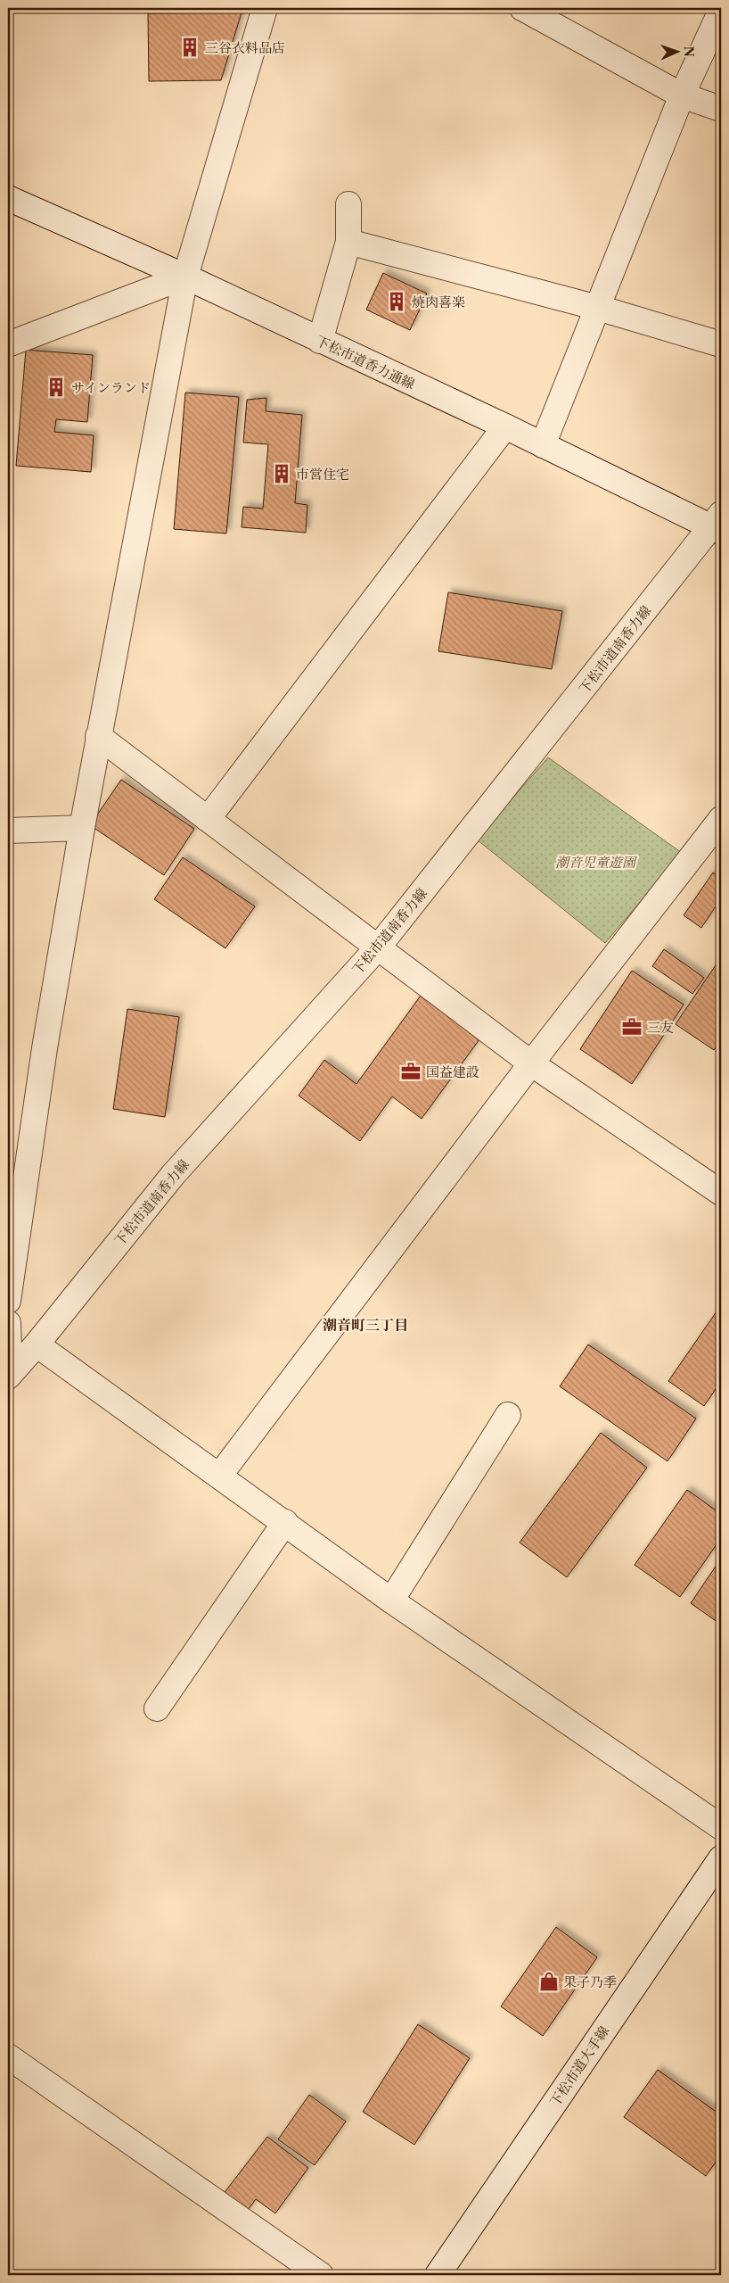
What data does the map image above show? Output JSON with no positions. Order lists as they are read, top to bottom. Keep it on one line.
{"streets":{"street":["下松市道香力通線","下松市道南香力線","下松市道大手線"]},"crossings":[["下松市道香力通線","下松市道南香力線"]],"districts":["潮音町三丁目"],"parks":["潮音児童遊園"],"places":{"building":["三谷衣料品店","焼肉喜楽","サインランド","市営住宅"],"office":["三友","国益建設"],"shop":["果子乃季"]},"north":"right"}
